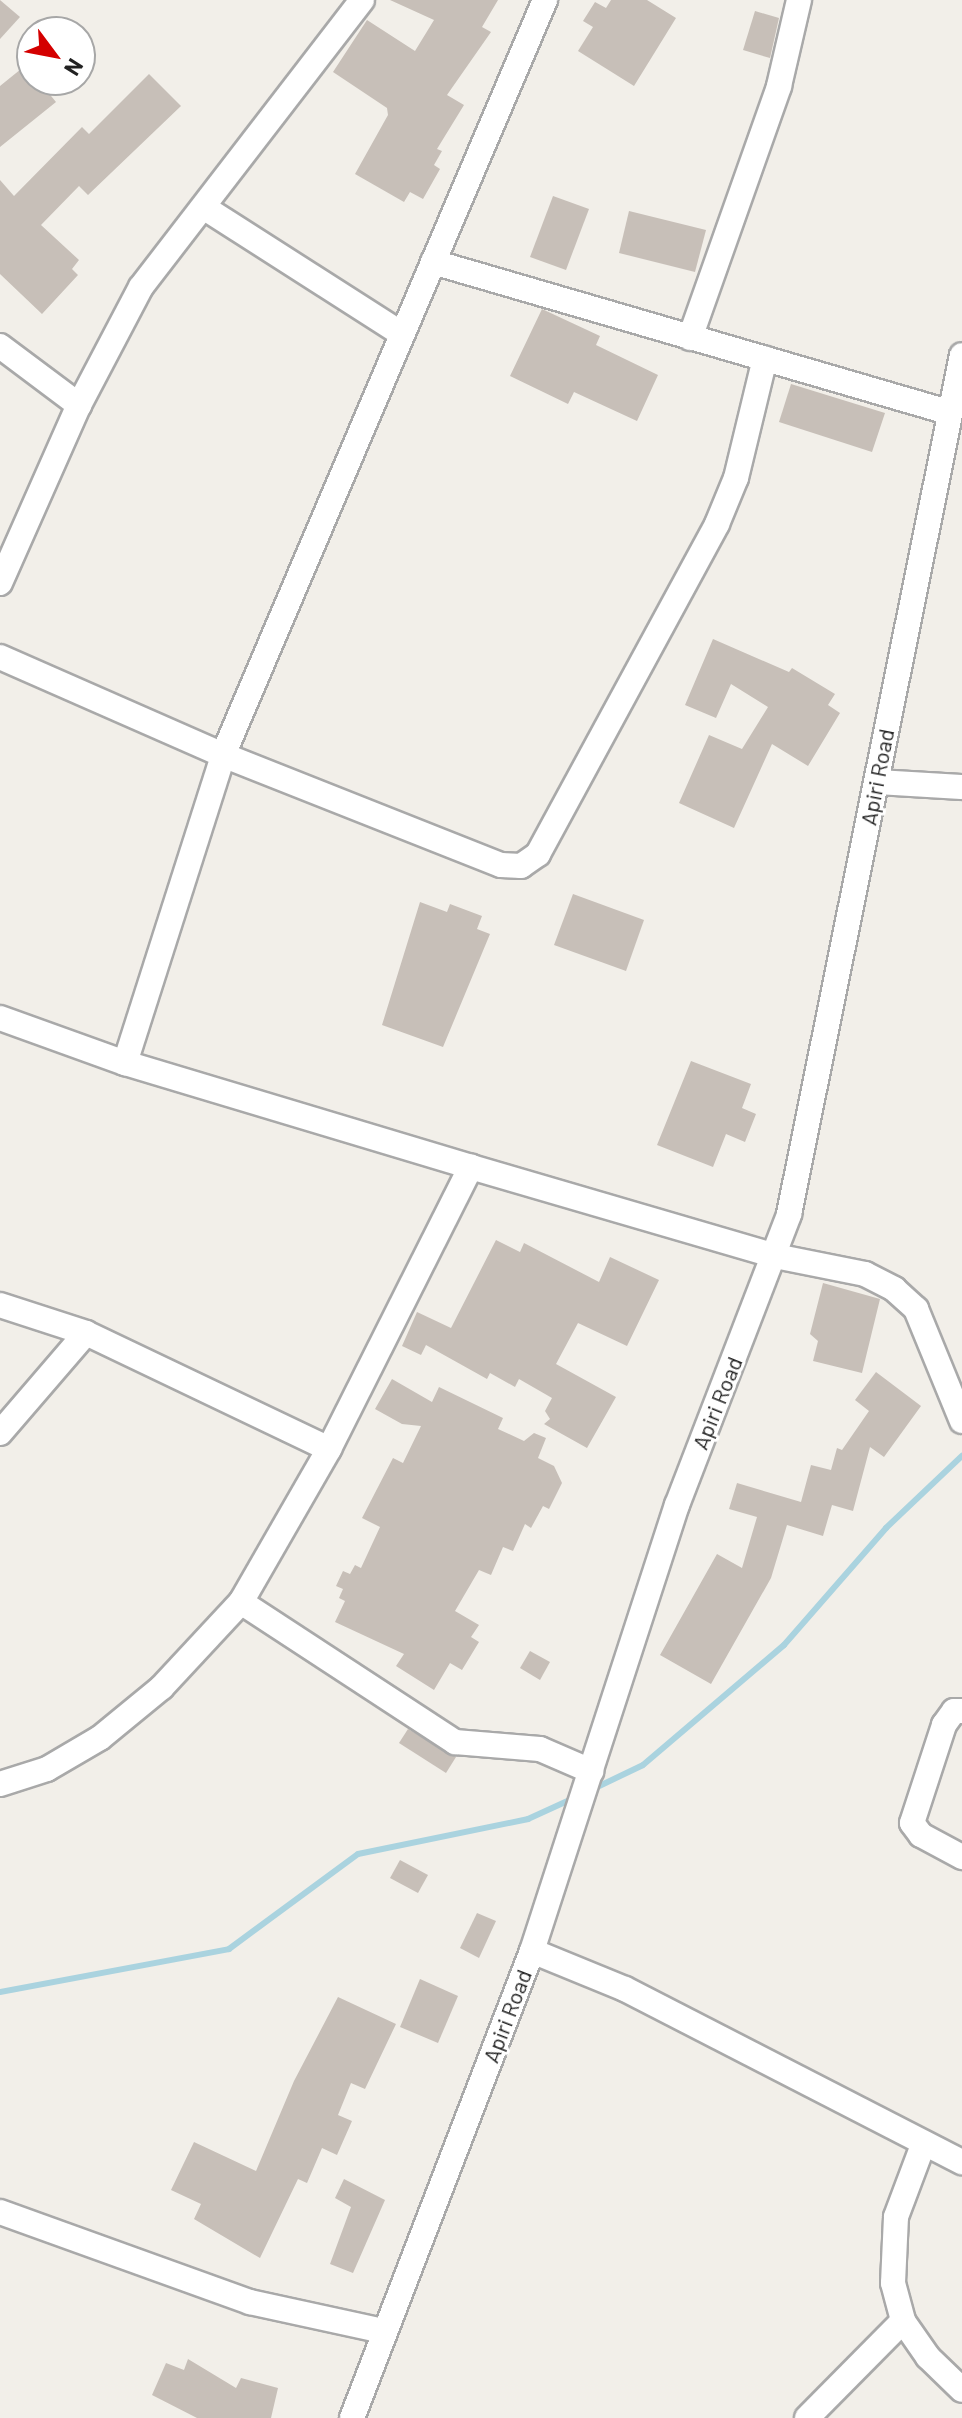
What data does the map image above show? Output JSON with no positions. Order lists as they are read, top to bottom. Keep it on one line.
{"streets":{"street":["Apiri Road"]},"north":"bottom right"}
